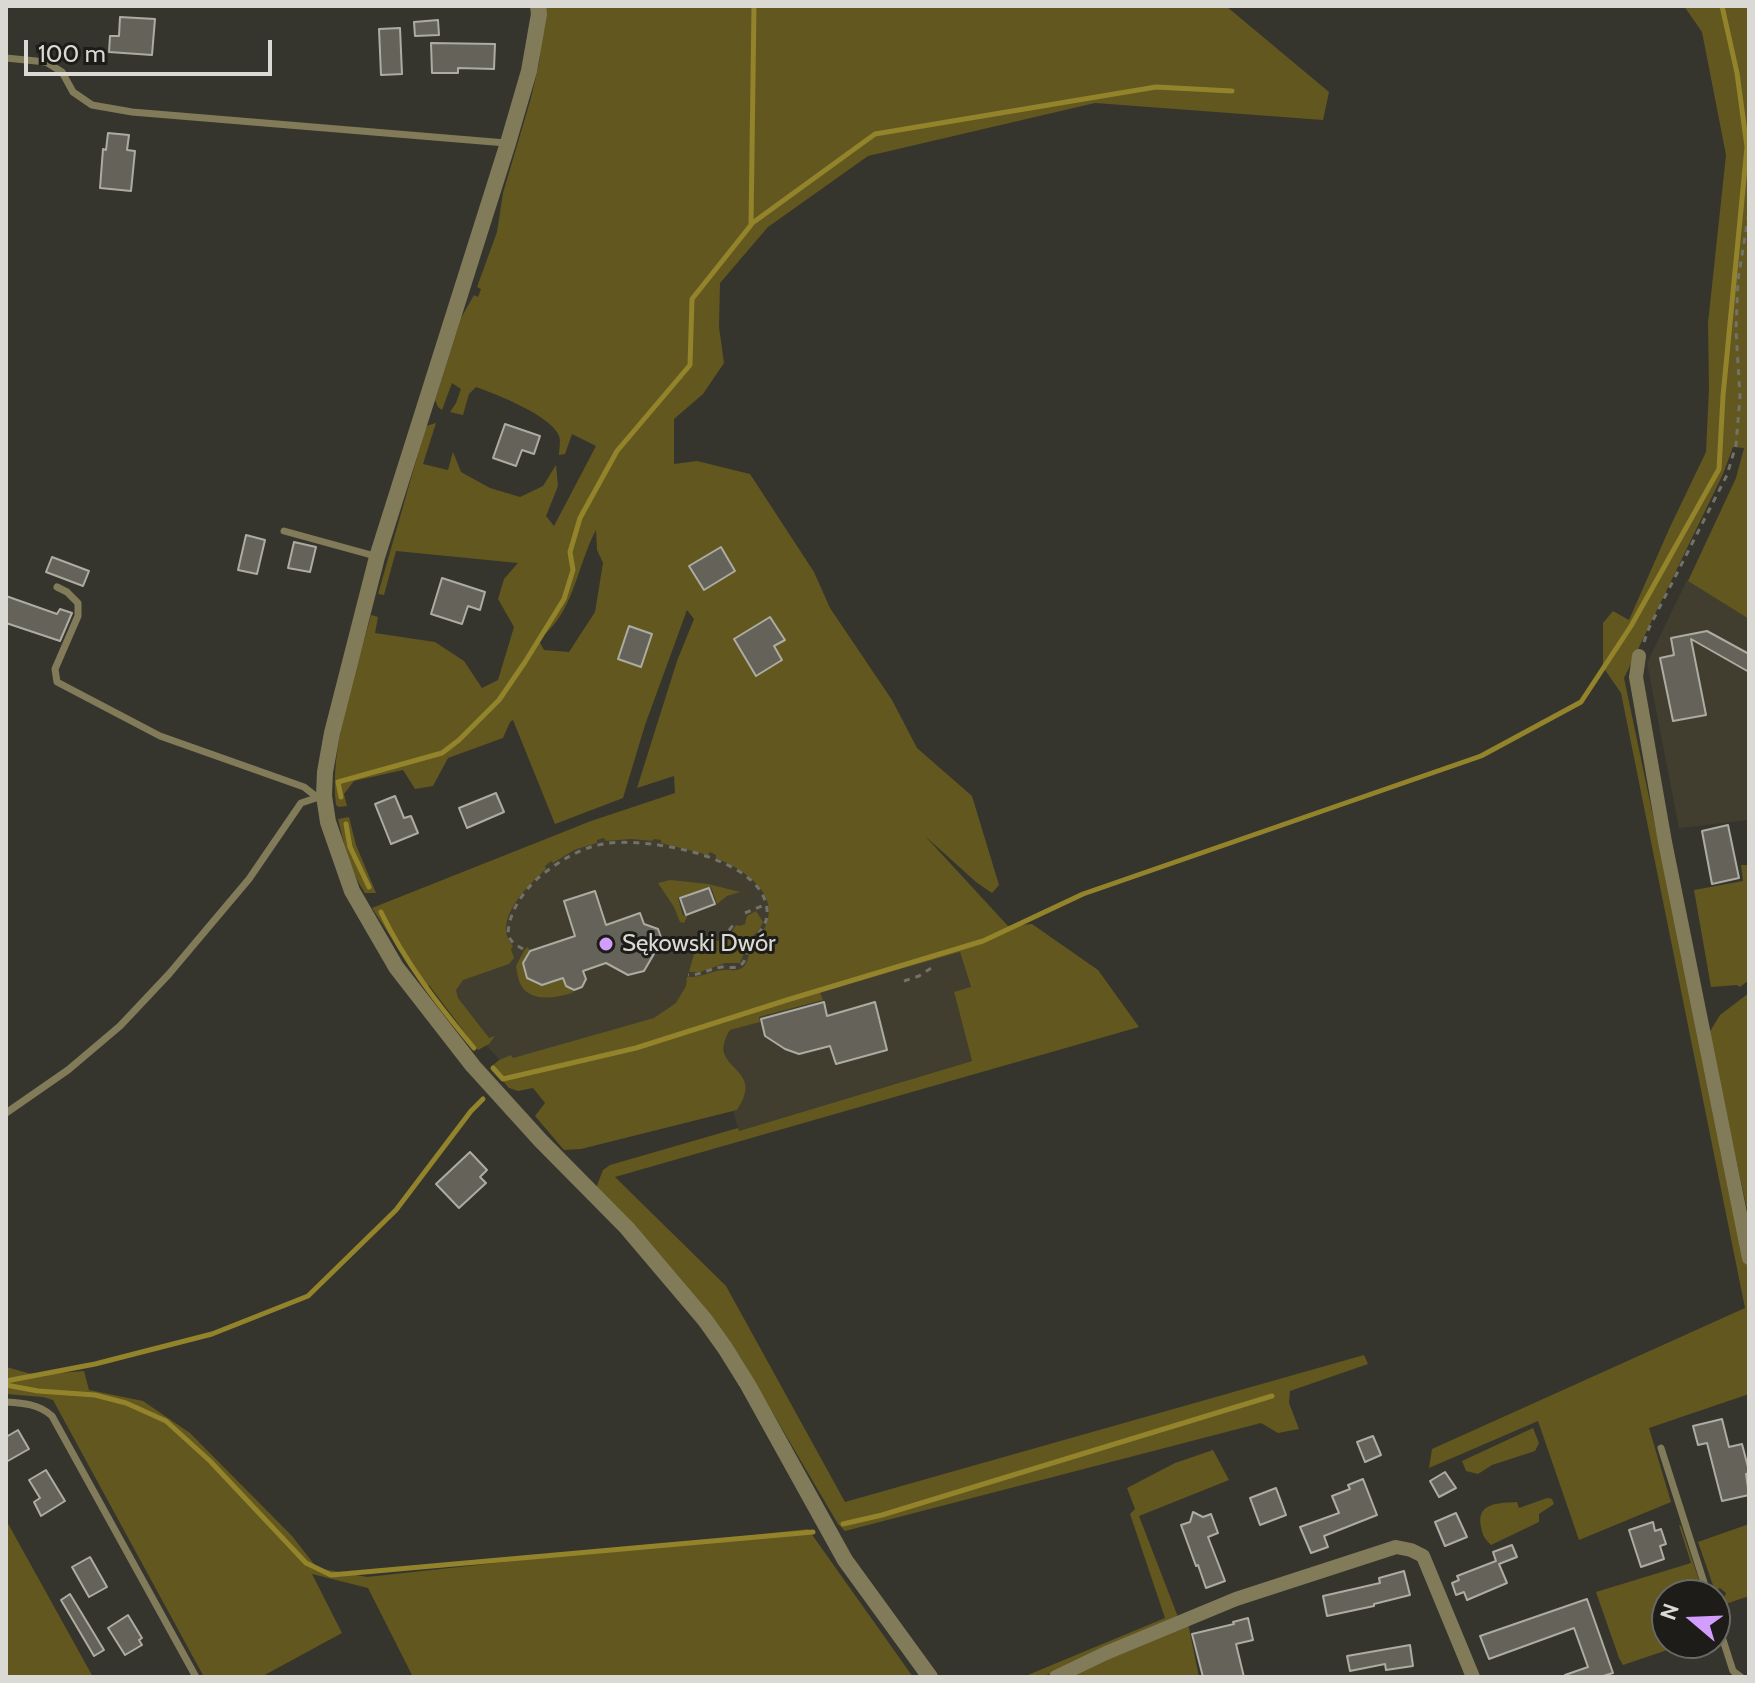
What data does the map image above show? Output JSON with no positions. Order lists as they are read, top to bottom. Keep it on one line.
{"places":["Sękowski Dwór"],"scale_bar":"100 m","north":"left"}
